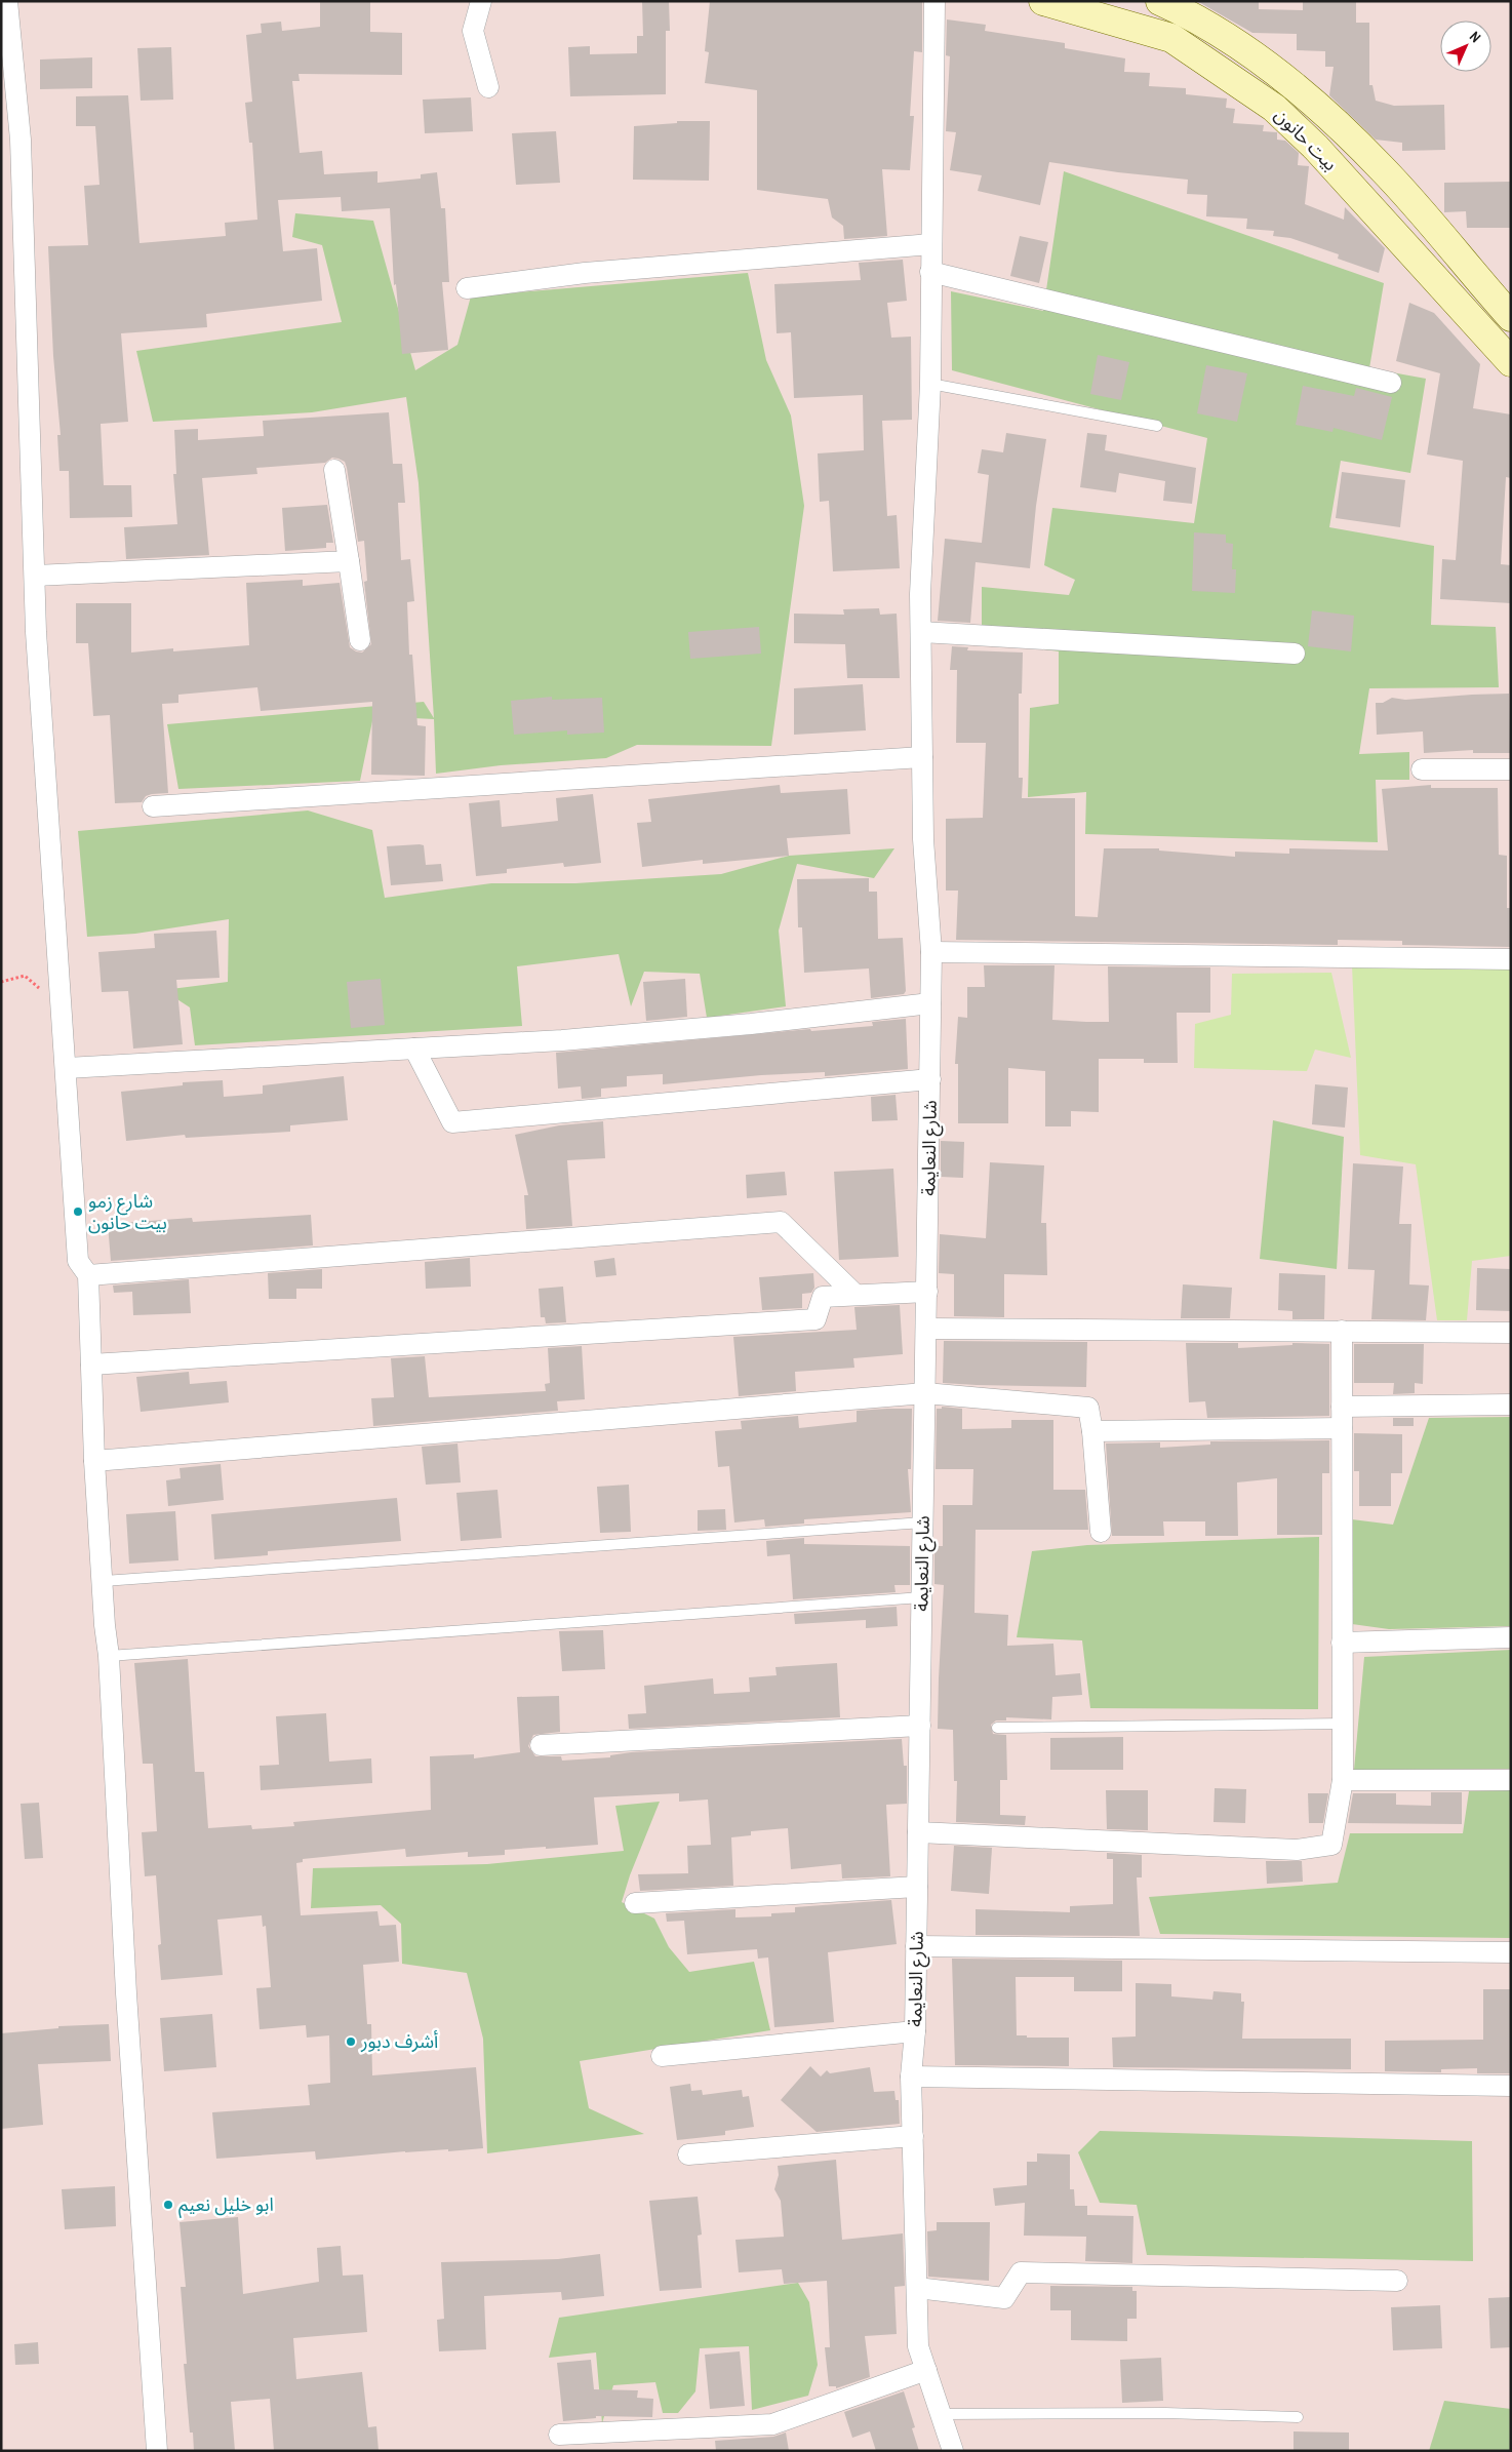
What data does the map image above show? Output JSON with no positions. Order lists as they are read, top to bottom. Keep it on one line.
{"streets":{"main road":["بيت حانون"],"street":["شارع النعايمة"]},"places":["شارع زمو بيت حانون","أشرف دبور","ابو خليل نعيم"],"north":"top right"}
